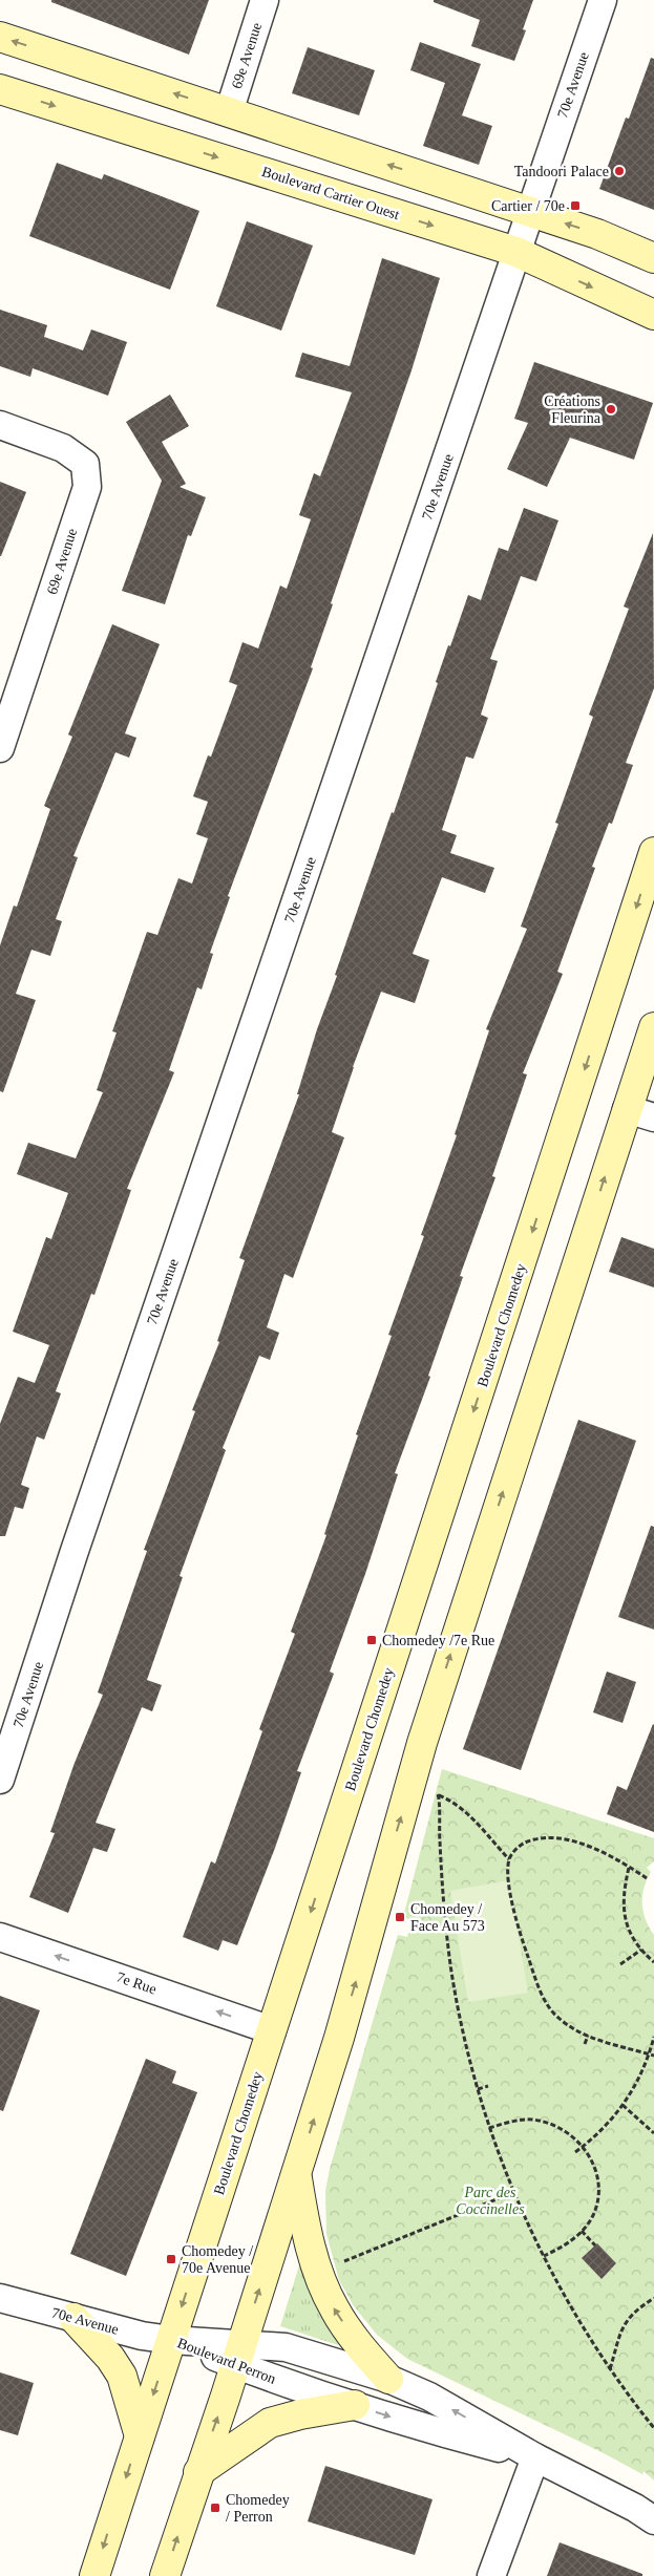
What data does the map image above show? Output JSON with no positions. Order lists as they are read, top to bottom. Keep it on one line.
{"streets":{"street":["69e Avenue","70e Avenue","Boulevard Cartier Ouest","Boulevard Chomedey","7e Rue","Boulevard Perron"]},"crossings":[["70e Avenue","Boulevard Cartier Ouest"],["70e Avenue","Boulevard Chomedey"],["70e Avenue","Boulevard Perron"],["Boulevard Chomedey","7e Rue"],["Boulevard Chomedey","Boulevard Perron"]],"one_way":["7e Rue"],"parks":["Parc des Coccinelles"],"places":{"other":["Tandoori Palace","Créations Fleurina"],"transit":["Cartier / 70e","Chomedey /7e Rue","Chomedey / Face Au 573","Chomedey / 70e Avenue","Chomedey / Perron"]}}
